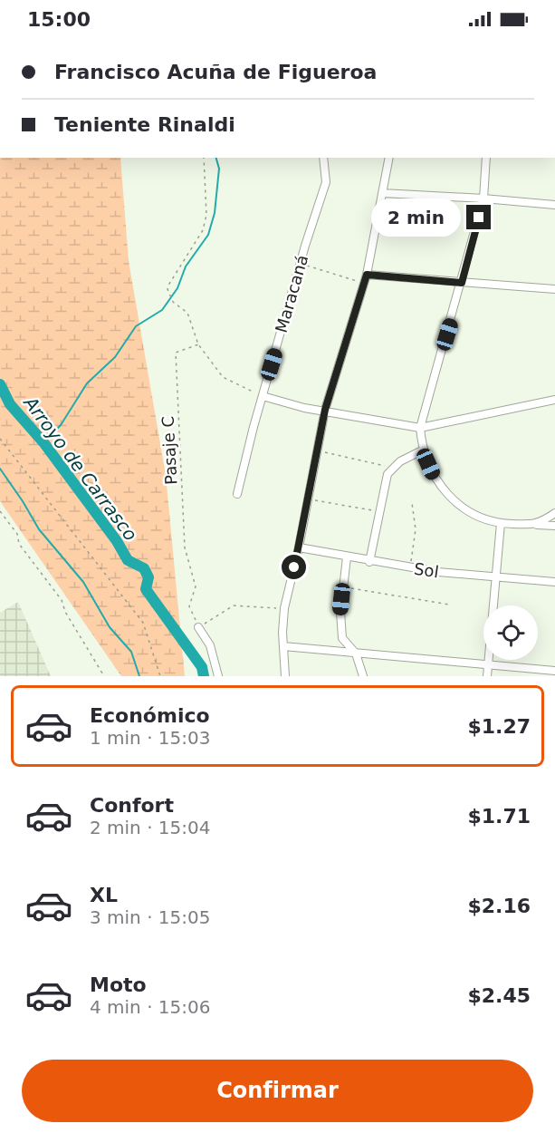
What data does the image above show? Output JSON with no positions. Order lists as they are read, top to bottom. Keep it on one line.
{"streets":{"street":["Maracaná","Sol"],"path":["Pasaje C"]},"water":["Arroyo de Carrasco"],"page":{"status":"15:00","banner":["Francisco Acuña de Figueroa","Teniente Rinaldi"],"bubble":"2 min","list":[{"name":"Económico","note":"1 min · 15:03","value":"$1.27"},{"name":"Confort","note":"2 min · 15:04","value":"$1.71"},{"name":"XL","note":"3 min · 15:05","value":"$2.16"},{"name":"Moto","note":"4 min · 15:06","value":"$2.45"}],"buttons":"Confirmar"}}
